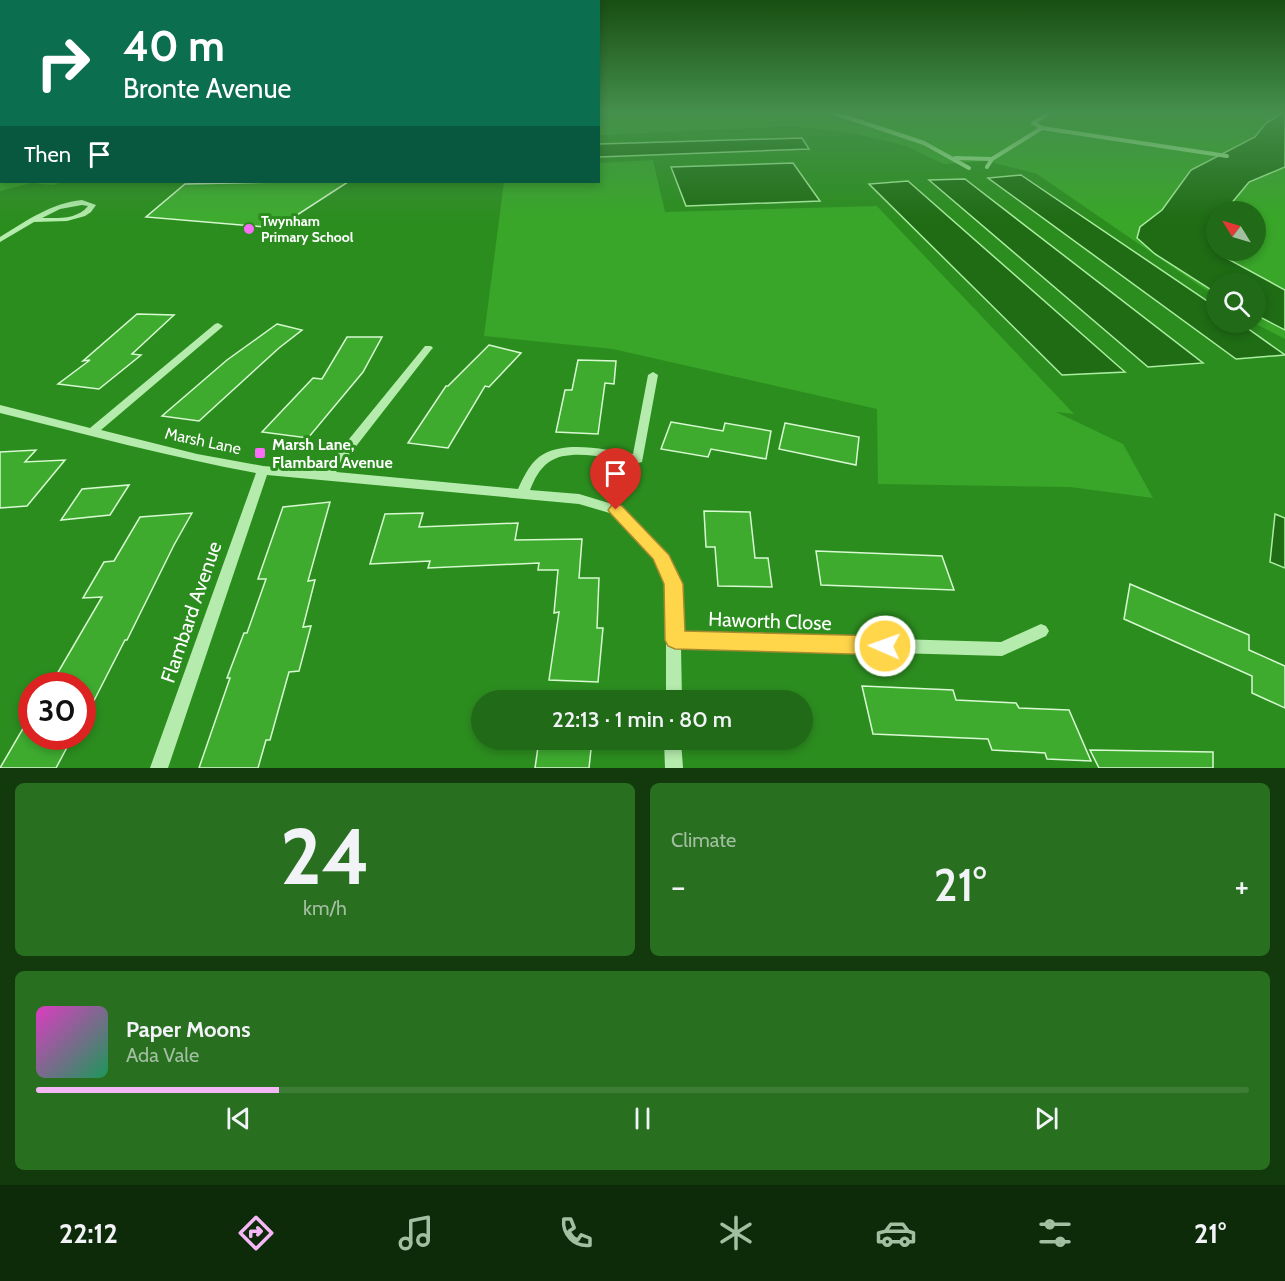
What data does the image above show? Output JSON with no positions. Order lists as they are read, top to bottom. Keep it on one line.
{"streets":{"street":["Marsh Lane","Flambard Avenue","Haworth Close"]},"crossings":[["Marsh Lane","Flambard Avenue"],["Marsh Lane","Haworth Close"]],"places":{"other":["Twynham Primary School"],"transit":["Marsh Lane, Flambard Avenue"]},"north":"top left","page":{"turn":["40 m","Bronte Avenue"],"then":"Then","limit":"30","trip":"22:13 · 1 min · 80 m","tile":[["24","km/h"],"Climate"],"heat":["−","21°","+"],"song":["Paper Moons","Ada Vale"],"tabs":["22:12","21°"]}}
